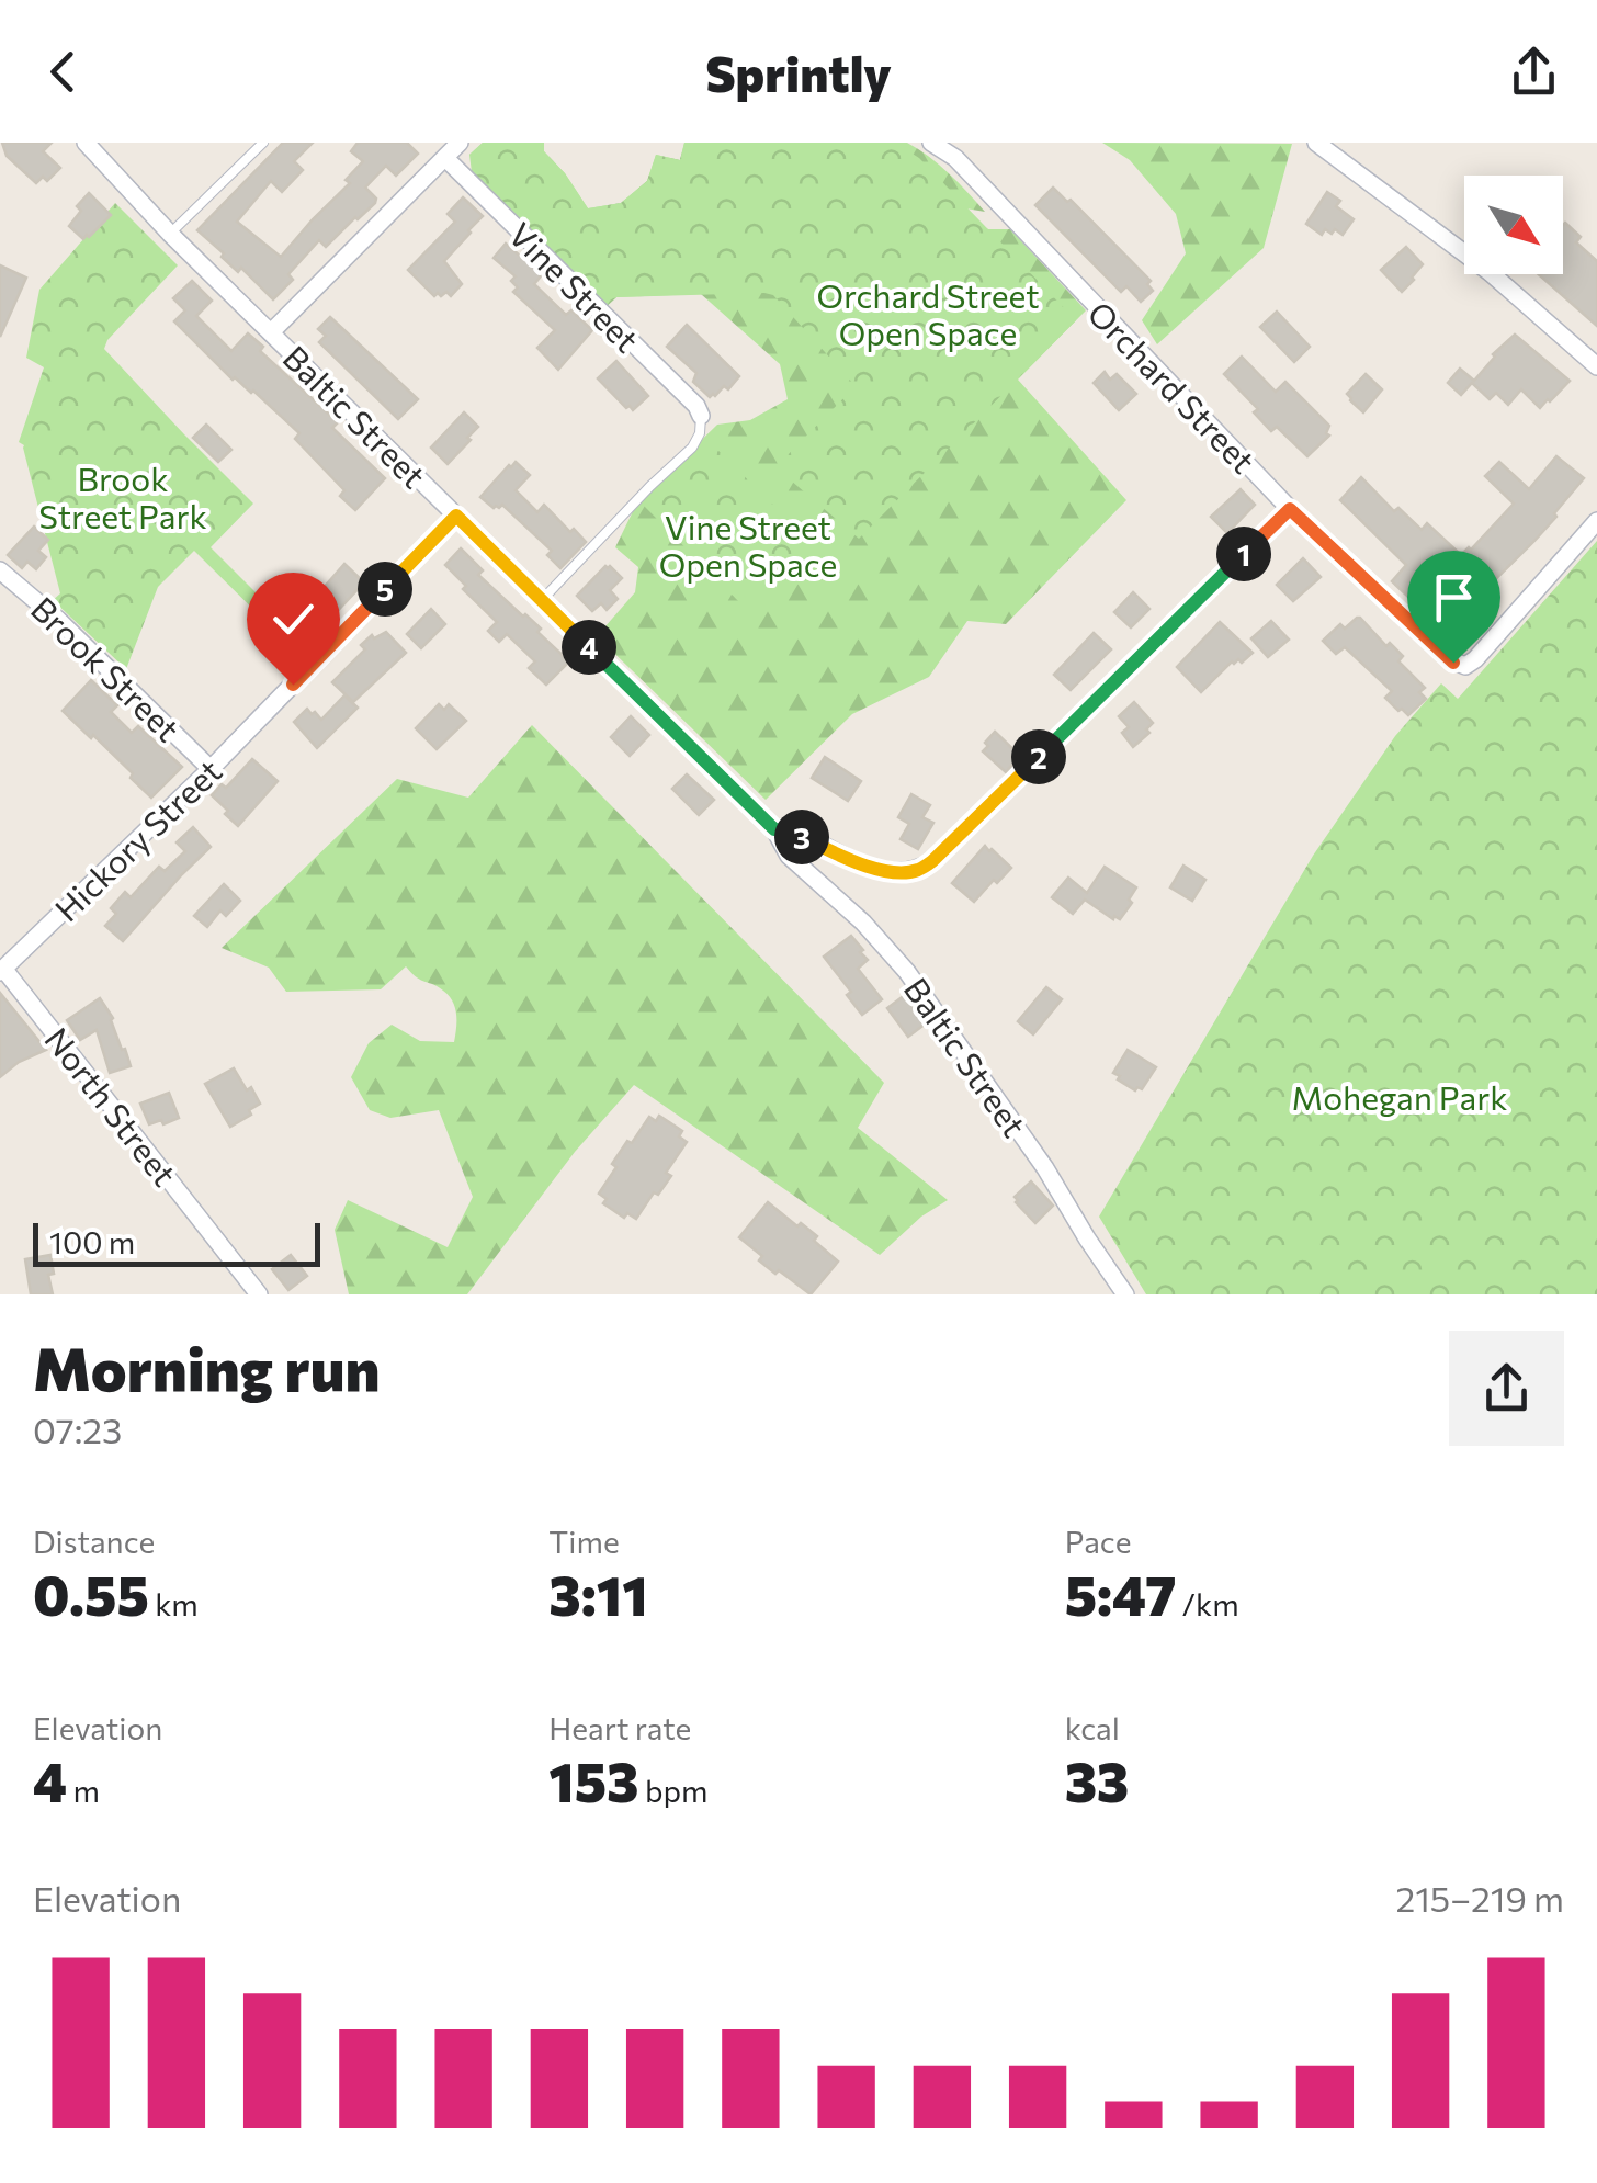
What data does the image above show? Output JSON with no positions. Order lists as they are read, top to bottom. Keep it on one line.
{"streets":{"street":["Vine Street","Orchard Street","Baltic Street","Brook Street","Hickory Street","North Street"]},"crossings":[["Baltic Street","Hickory Street"],["Brook Street","Hickory Street"],["Hickory Street","North Street"]],"parks":["Orchard Street Open Space","Brook Street Park","Vine Street Open Space","Mohegan Park"],"scale_bar":"100 m","north":"bottom right","page":{"header":"Sprintly","pins":["1","5","4","2","3"],"scale":"100 m","heading":["Morning run","07:23"],"stats":[["Distance","0.55 km"],["Time","3:11"],["Pace","5:47 /km"],["Elevation","4 m"],["Heart rate","153 bpm"],["kcal","33"]],"chart":["Elevation","215–219 m"]}}
